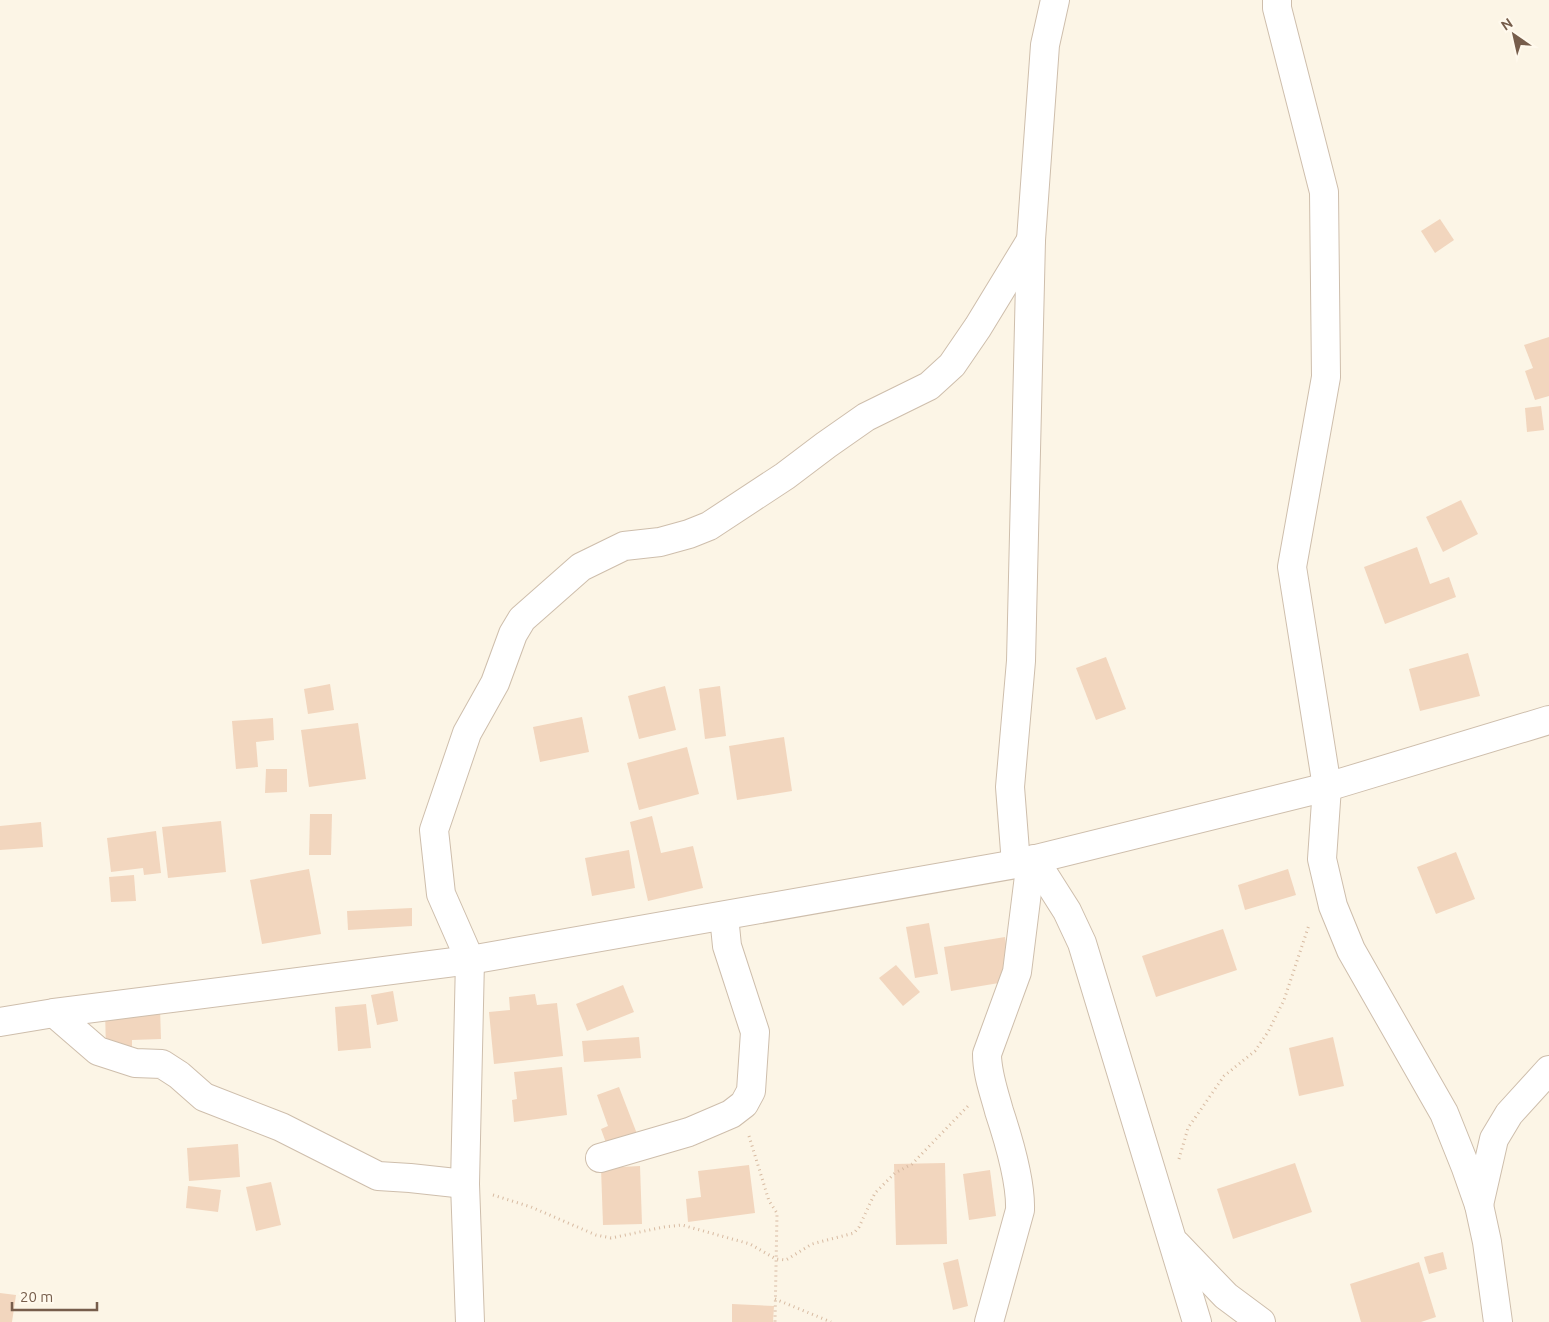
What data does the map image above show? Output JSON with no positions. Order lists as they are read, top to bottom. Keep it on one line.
{"scale_bar":"20 m","north":"top left"}
